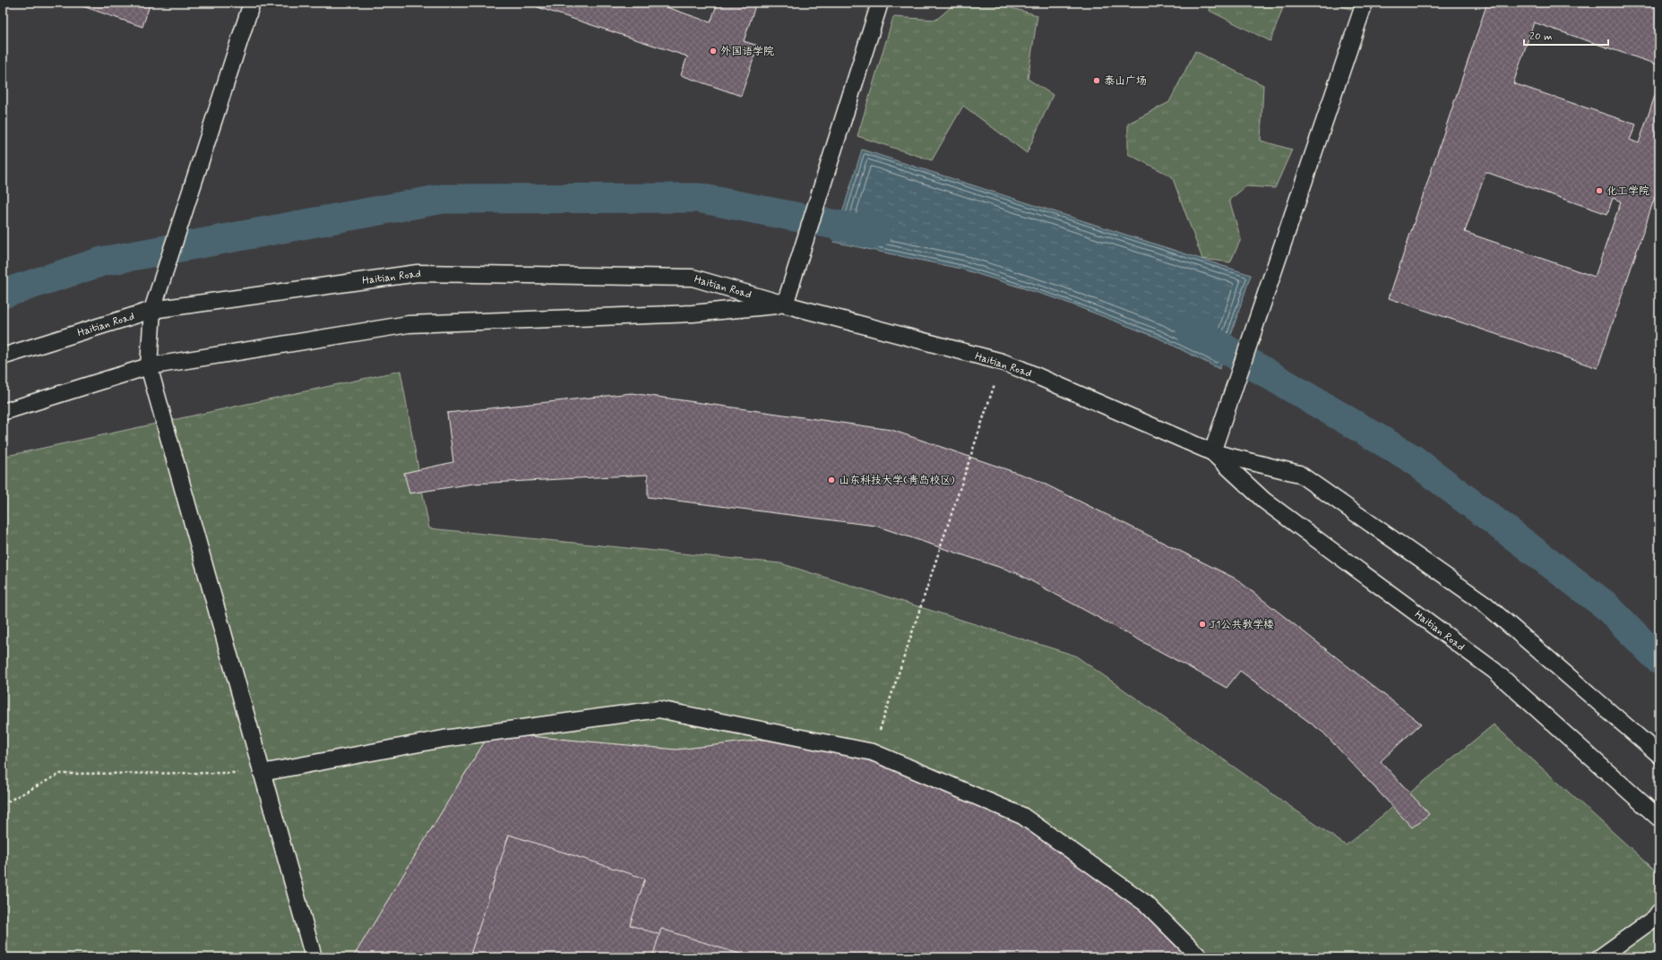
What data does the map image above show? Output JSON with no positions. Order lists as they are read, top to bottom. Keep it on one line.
{"streets":{"lane":["Haitian Road"]},"places":["外国语学院","泰山广场","化工学院","山东科技大学(青岛校区)","J1公共教学楼"],"scale_bar":"20 m"}
